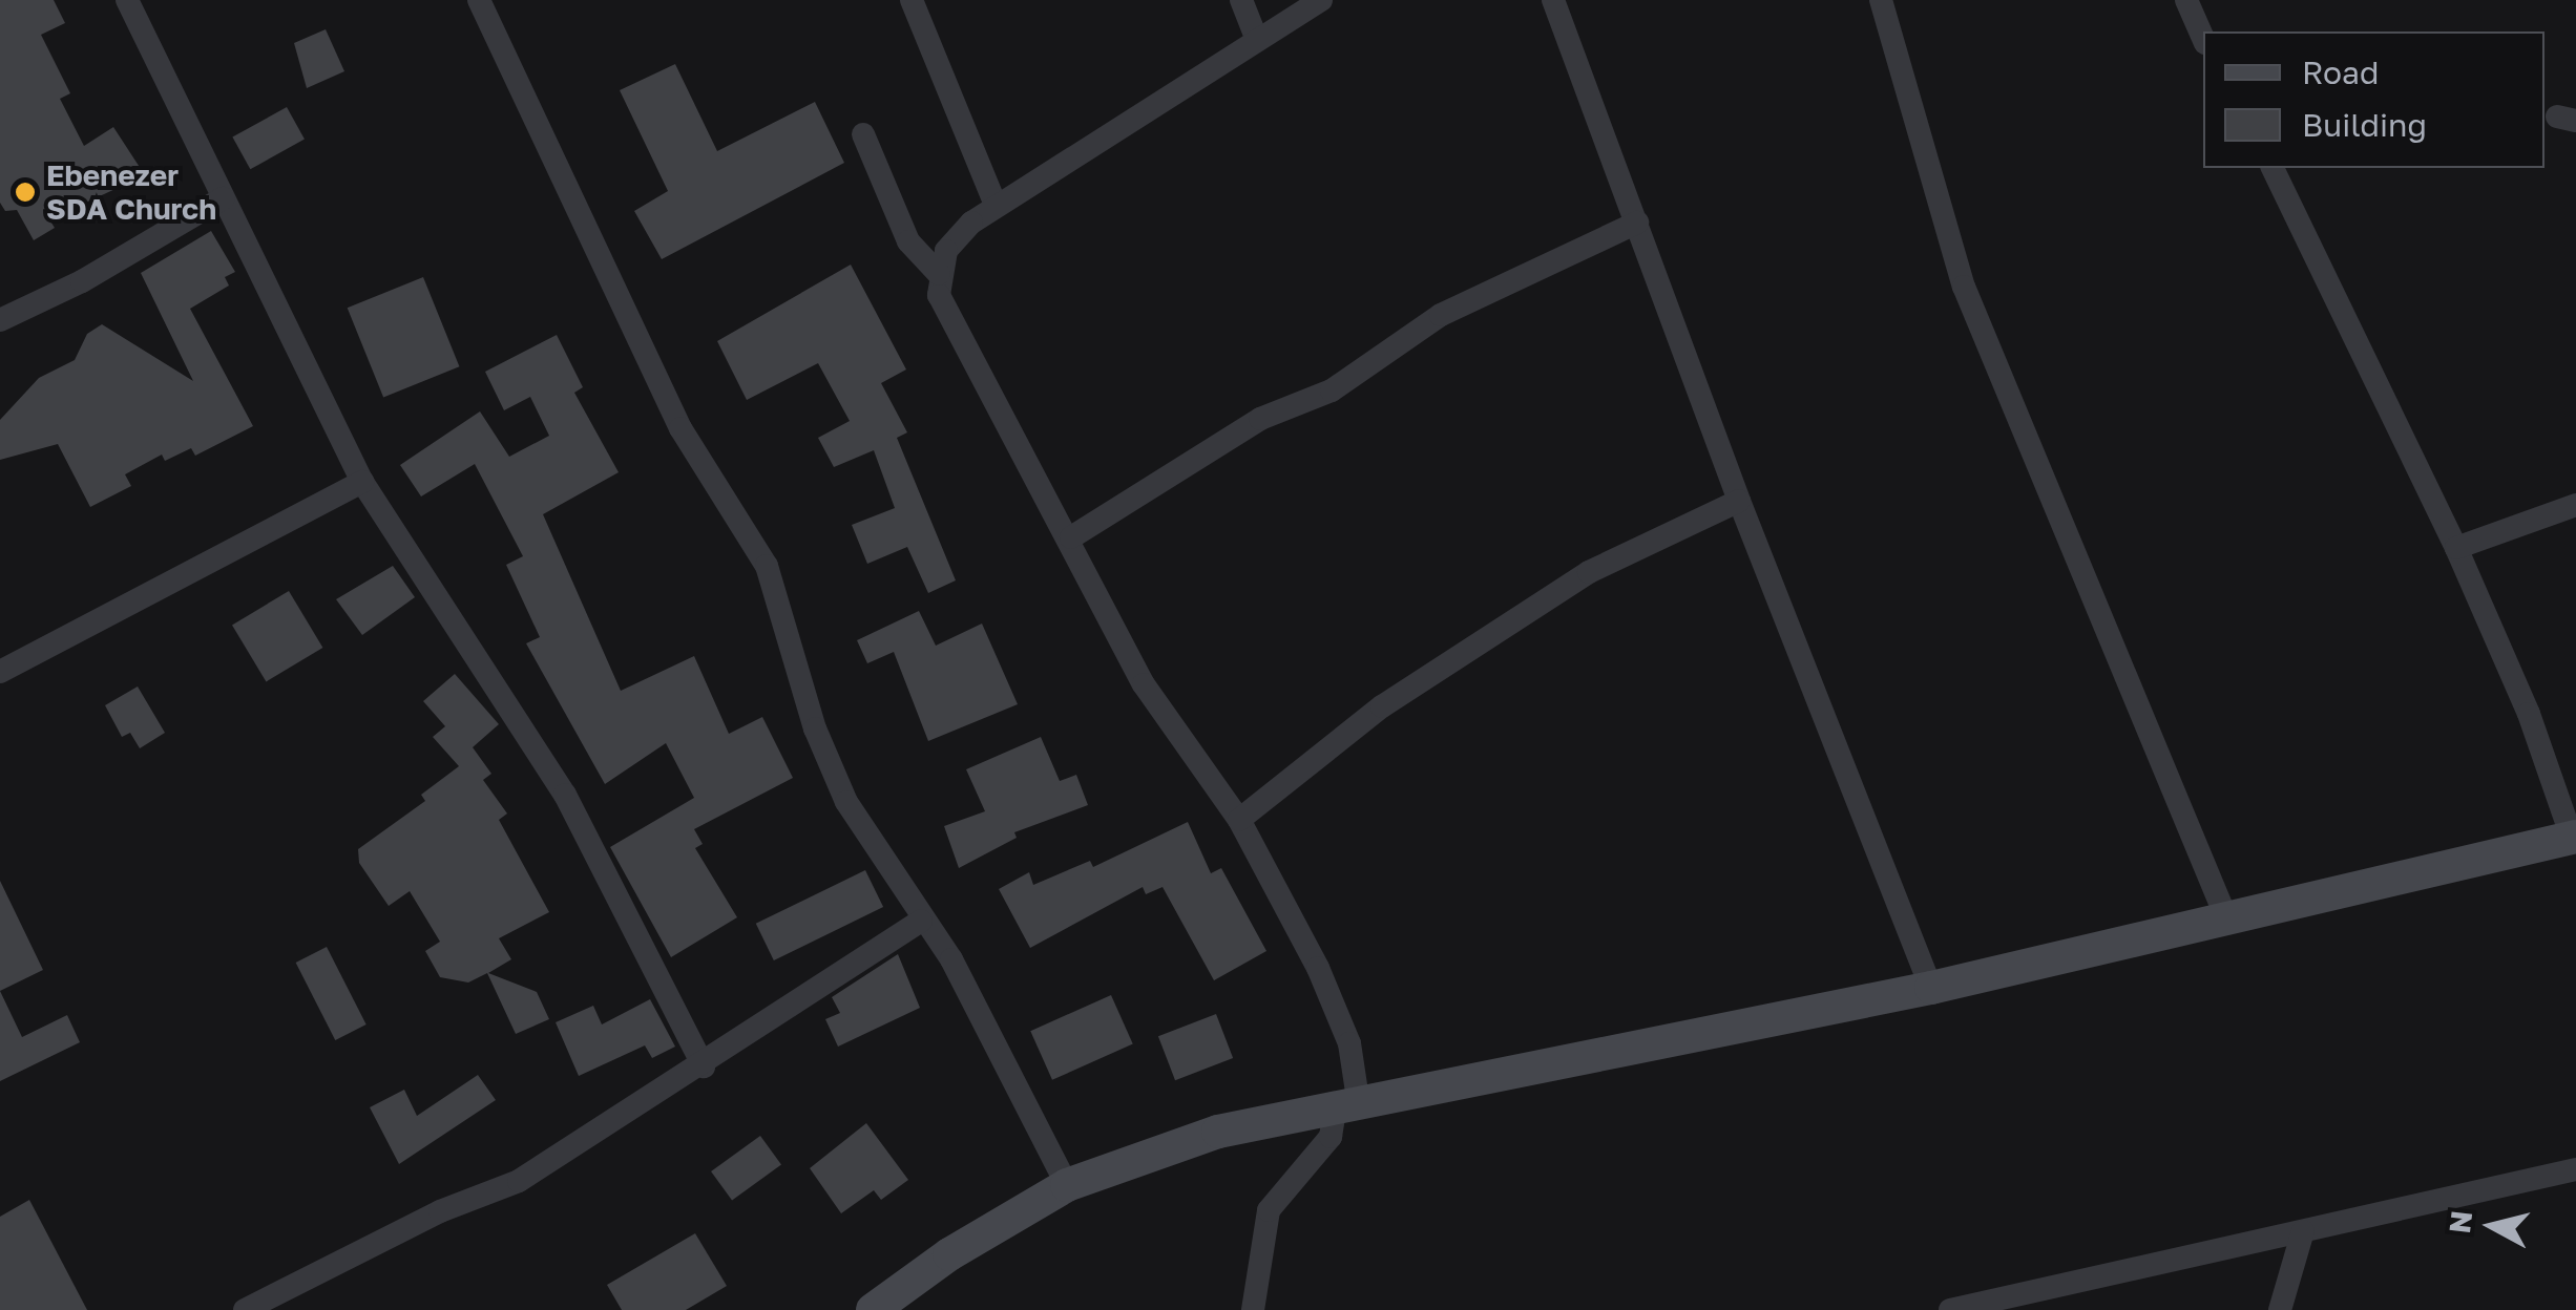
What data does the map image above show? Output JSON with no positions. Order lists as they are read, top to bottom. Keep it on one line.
{"places":["Ebenezer SDA Church"],"legend":["Road","Building"],"north":"left"}
